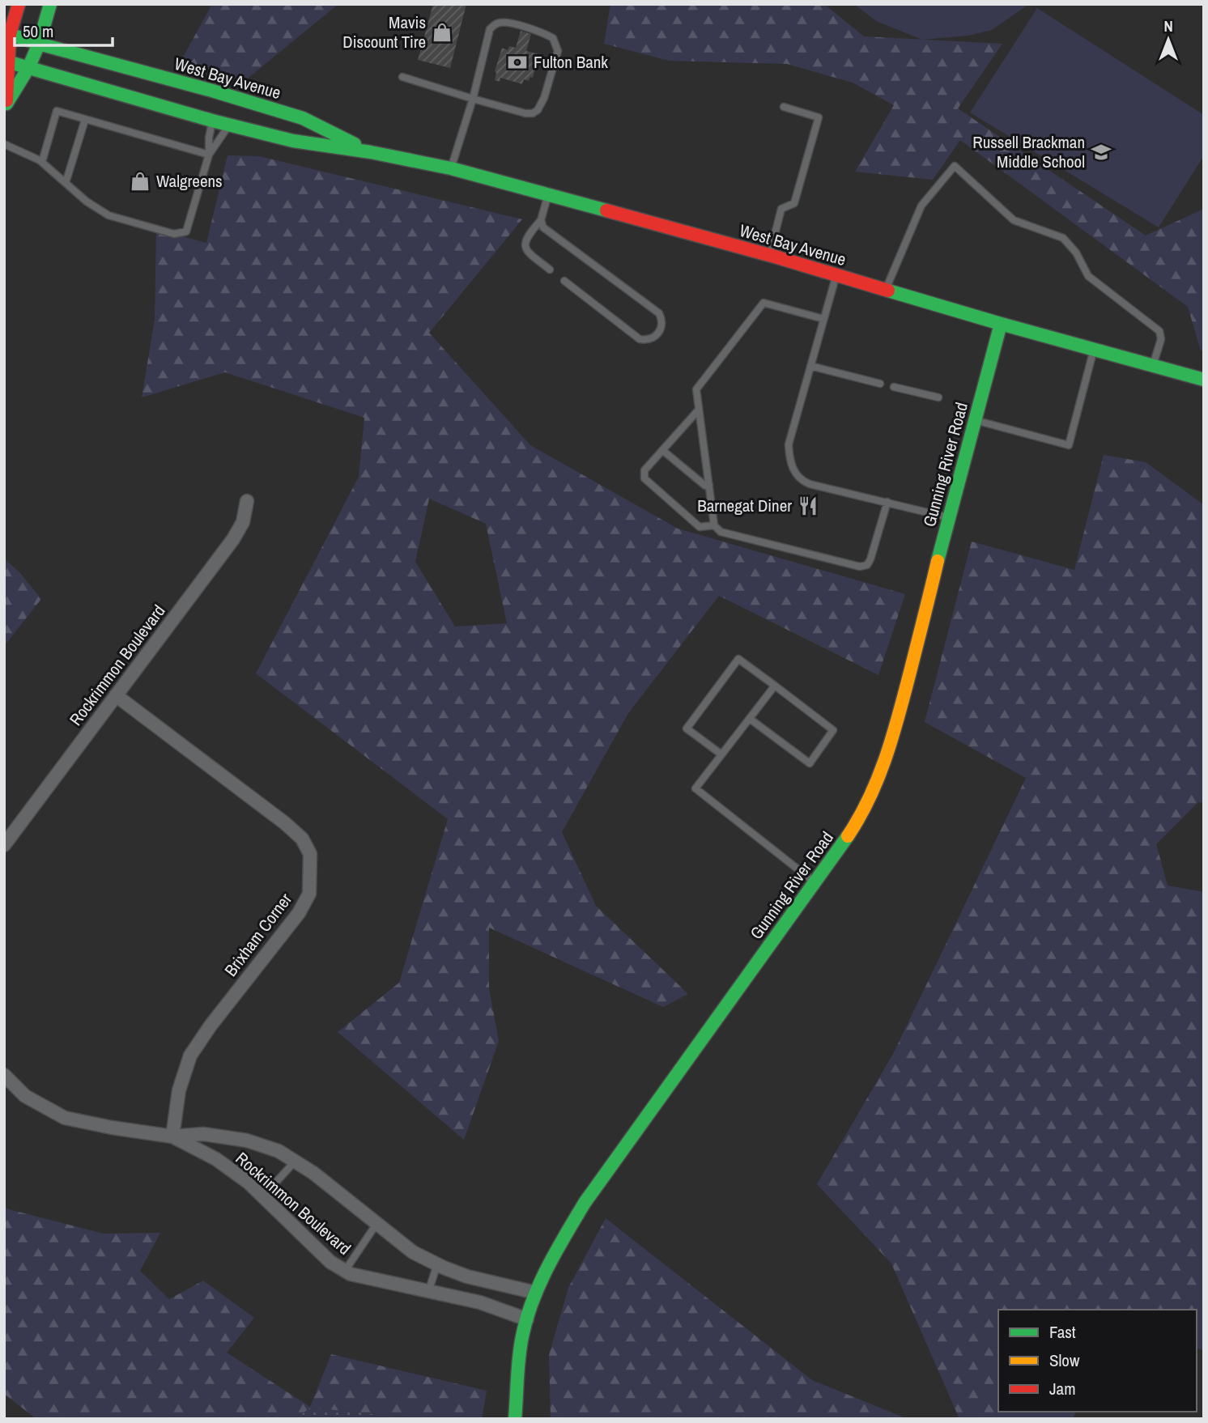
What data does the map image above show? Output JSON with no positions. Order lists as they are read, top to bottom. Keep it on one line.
{"streets":{"main road":["West Bay Avenue","Gunning River Road"],"street":["Rockrimmon Boulevard","Brixham Corner"]},"crossings":[["West Bay Avenue","Gunning River Road"],["Gunning River Road","Rockrimmon Boulevard"],["Rockrimmon Boulevard","Brixham Corner"]],"places":{"shop":["Mavis Discount Tire","Walgreens"],"bank":["Fulton Bank"],"school or university":["Russell Brackman Middle School"],"restaurant":["Barnegat Diner"]},"legend":["Fast","Slow","Jam"],"scale_bar":"50 m","north":"top"}
